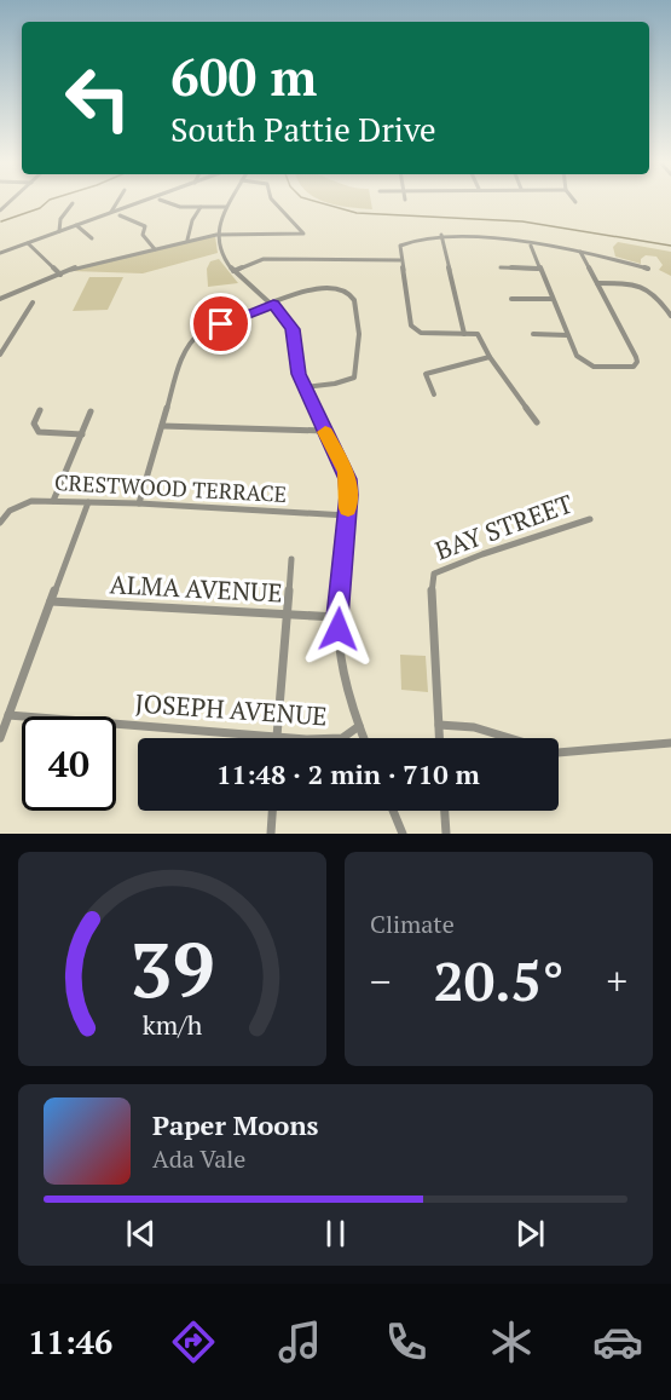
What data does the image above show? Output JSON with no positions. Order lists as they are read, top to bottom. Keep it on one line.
{"streets":{"street":["CRESTWOOD TERRACE","BAY STREET","ALMA AVENUE","JOSEPH AVENUE"]},"page":{"turn":["600 m","South Pattie Drive"],"limit":"40","trip":"11:48 · 2 min · 710 m","tile":"Climate","heat":["−","20.5°","+"],"song":["Paper Moons","Ada Vale"],"tabs":"11:46","gauge":["39","km/h"]}}
